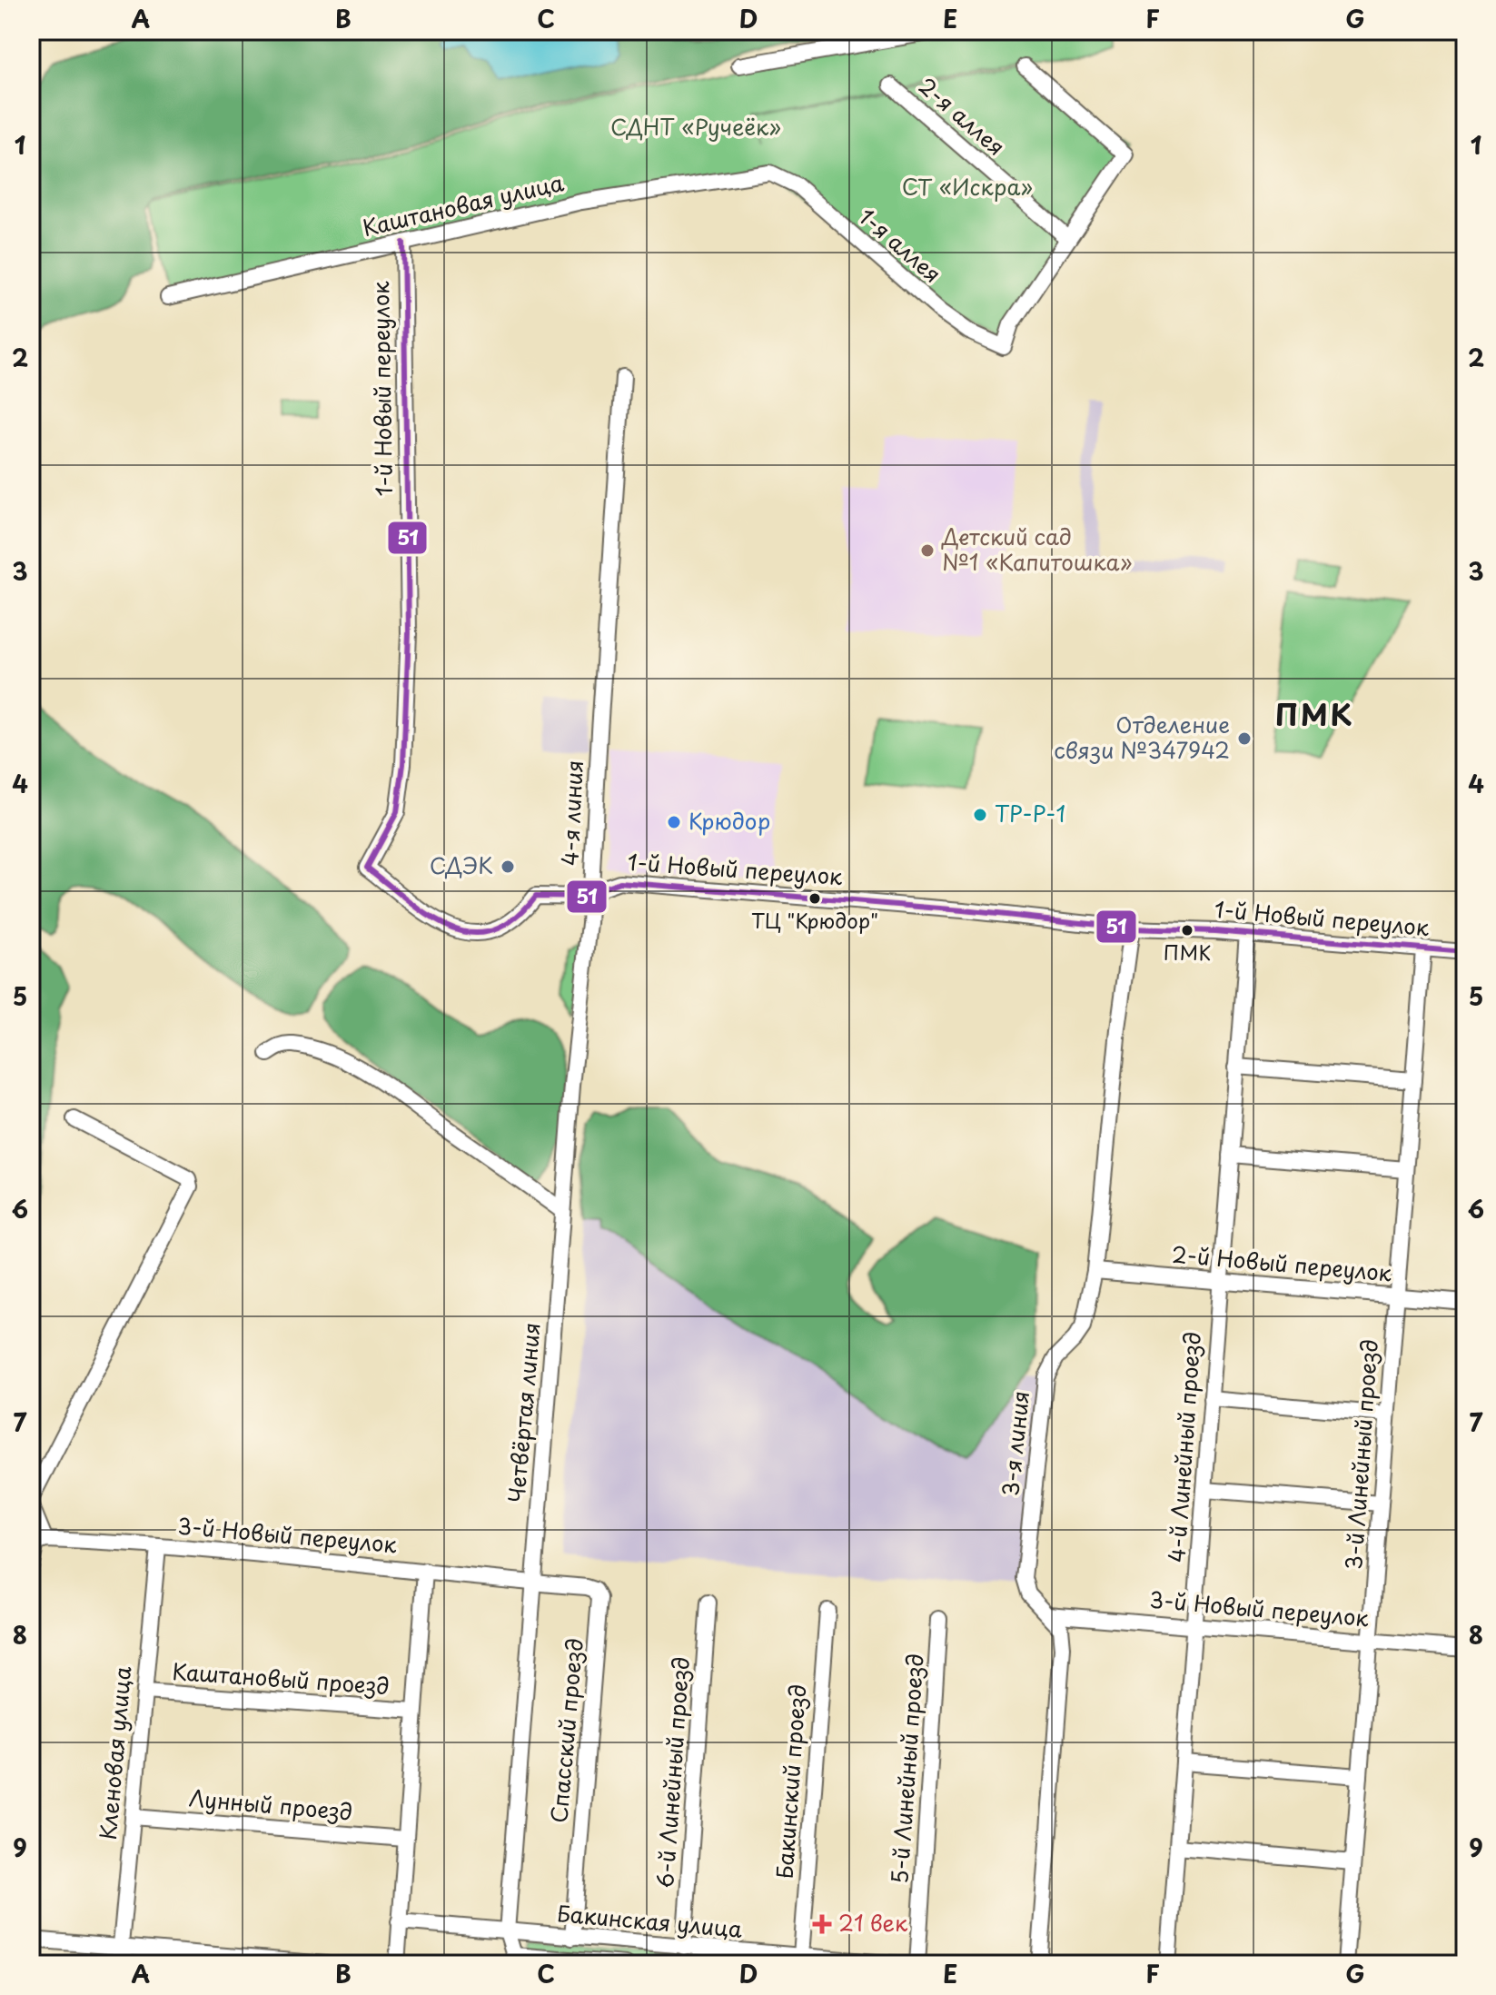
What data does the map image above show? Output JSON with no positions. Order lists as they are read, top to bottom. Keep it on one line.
{"streets":{"street":["2-я аллея","Каштановая улица","1-я аллея","1-й Новый переулок","4-я линия","2-й Новый переулок","Четвёртая линия","3-я линия","4-й Линейный проезд","3-й Линейный проезд","3-й Новый переулок","Каштановый проезд","Спасский проезд","Кленовая улица","5-й Линейный проезд","6-й Линейный проезд","Бакинский проезд","Лунный проезд","Бакинская улица"]},"crossings":[["2-я аллея","1-я аллея"],["Каштановая улица","1-я аллея"],["Каштановая улица","1-й Новый переулок"],["1-й Новый переулок","4-я линия"],["1-й Новый переулок","Четвёртая линия"],["1-й Новый переулок","3-я линия"],["1-й Новый переулок","4-й Линейный проезд"],["1-й Новый переулок","3-й Линейный проезд"],["4-я линия","Четвёртая линия"],["2-й Новый переулок","3-я линия"],["2-й Новый переулок","4-й Линейный проезд"],["2-й Новый переулок","3-й Линейный проезд"],["Четвёртая линия","3-й Новый переулок"],["Четвёртая линия","Спасский проезд"],["Четвёртая линия","Бакинская улица"],["3-я линия","3-й Новый переулок"],["4-й Линейный проезд","3-й Новый переулок"],["3-й Линейный проезд","3-й Новый переулок"],["3-й Новый переулок","Спасский проезд"],["3-й Новый переулок","Кленовая улица"],["Каштановый проезд","Кленовая улица"],["Спасский проезд","Бакинская улица"],["Кленовая улица","Лунный проезд"],["6-й Линейный проезд","Бакинская улица"],["Бакинский проезд","Бакинская улица"]],"districts":["ПМК"],"parks":["СДНТ «Ручеёк»","СТ «Искра»"],"places":{"other":["Детский сад №1 «Капитошка»","Отделение связи №347942","ТР-Р-1","Крюдор","СДЭК","ТЦ \"Крюдор\"","ПМК"],"health":["21 век"]},"lines":["transit line 51"],"grid":{"columns":["A","B","C","D","E","F","G"],"rows":["1","2","3","4","5","6","7","8","9"]}}
